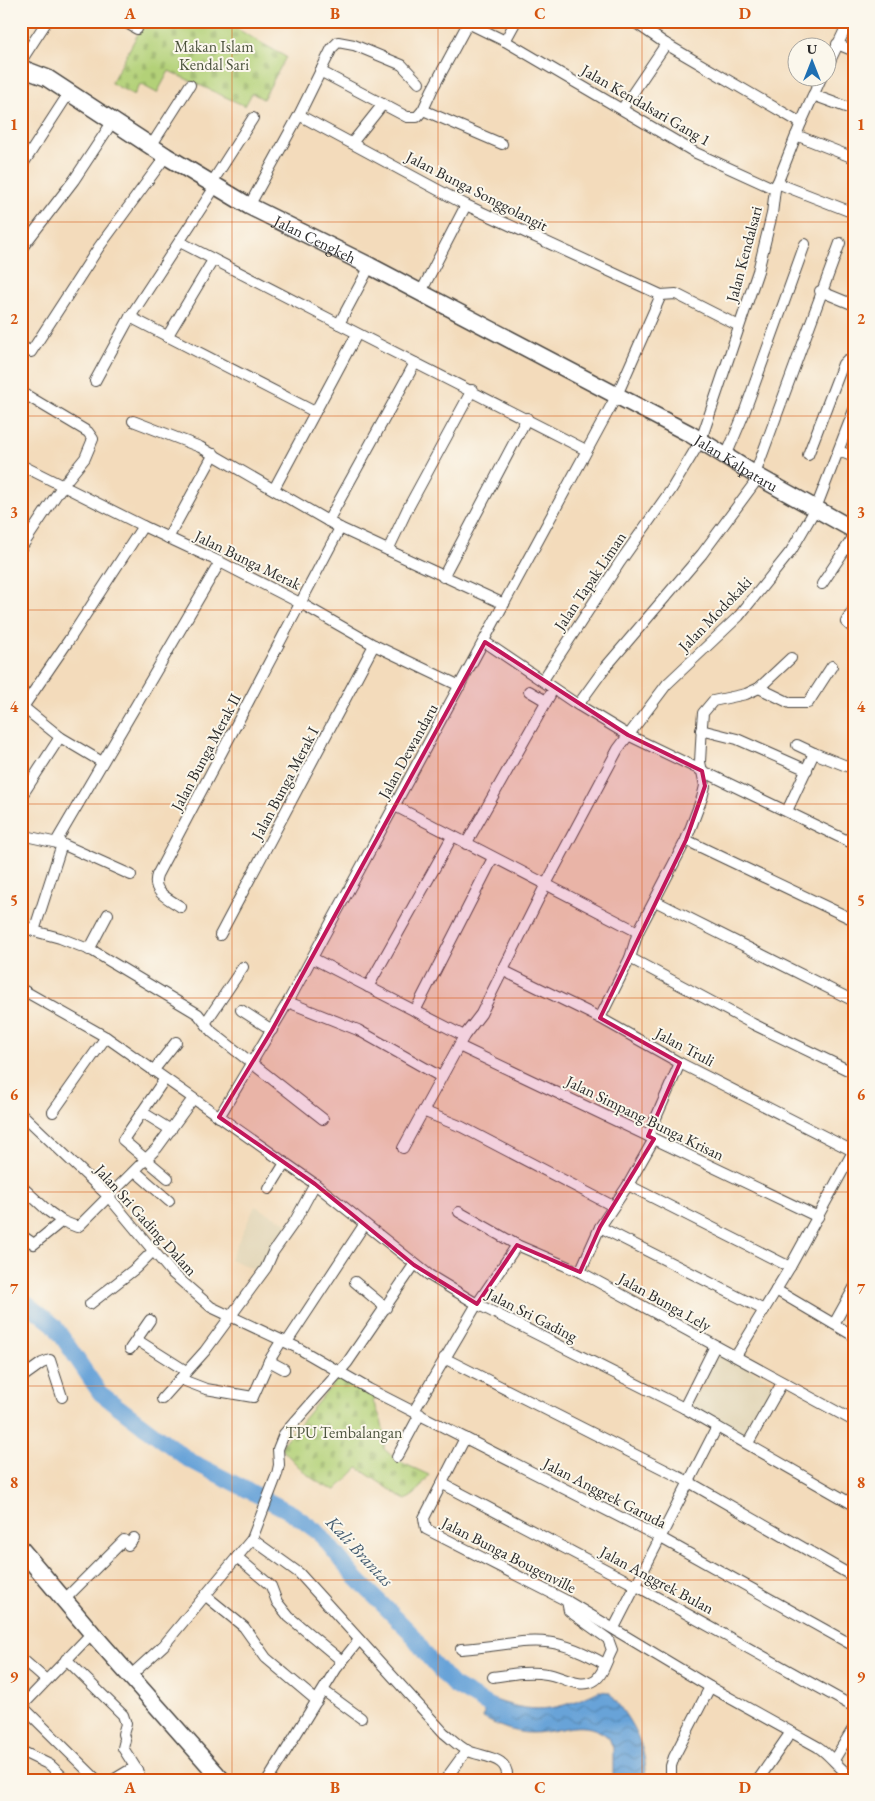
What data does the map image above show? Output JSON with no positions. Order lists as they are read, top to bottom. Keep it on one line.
{"streets":{"main road":["Jalan Cengkeh","Jalan Kalpataru"],"street":["Jalan Kendalsari Gang 1","Jalan Bunga Songgolangit","Jalan Kendalsari","Jalan Bunga Merak","Jalan Tapak Liman","Jalan Modokaki","Jalan Dewandaru","Jalan Bunga Merak II","Jalan Bunga Merak I","Jalan Truli","Jalan Simpang Bunga Krisan","Jalan Sri Gading Dalam","Jalan Bunga Lely","Jalan Sri Gading","Jalan Anggrek Garuda","Jalan Bunga Bougenville","Jalan Anggrek Bulan"]},"crossings":[["Jalan Kendalsari Gang 1","Jalan Kendalsari"],["Jalan Bunga Songgolangit","Jalan Kendalsari"],["Jalan Bunga Songgolangit","Jalan Dewandaru"],["Jalan Cengkeh","Jalan Kalpataru"],["Jalan Cengkeh","Jalan Dewandaru"],["Jalan Kendalsari","Jalan Kalpataru"],["Jalan Kendalsari","Jalan Tapak Liman"],["Jalan Kalpataru","Jalan Tapak Liman"],["Jalan Kalpataru","Jalan Modokaki"],["Jalan Kalpataru","Jalan Dewandaru"],["Jalan Bunga Merak","Jalan Dewandaru"],["Jalan Bunga Merak","Jalan Bunga Merak II"],["Jalan Bunga Merak","Jalan Bunga Merak I"],["Jalan Modokaki","Jalan Truli"],["Jalan Modokaki","Jalan Simpang Bunga Krisan"],["Jalan Dewandaru","Jalan Simpang Bunga Krisan"],["Jalan Dewandaru","Jalan Sri Gading"],["Jalan Sri Gading Dalam","Jalan Anggrek Garuda"],["Jalan Anggrek Garuda","Jalan Bunga Bougenville"],["Jalan Bunga Bougenville","Jalan Anggrek Bulan"]],"water":["Kali Brantas"],"parks":["Makan Islam Kendal Sari","TPU Tembalangan"],"north":"top","grid":{"columns":["A","B","C","D"],"rows":["1","2","3","4","5","6","7","8","9"]}}
